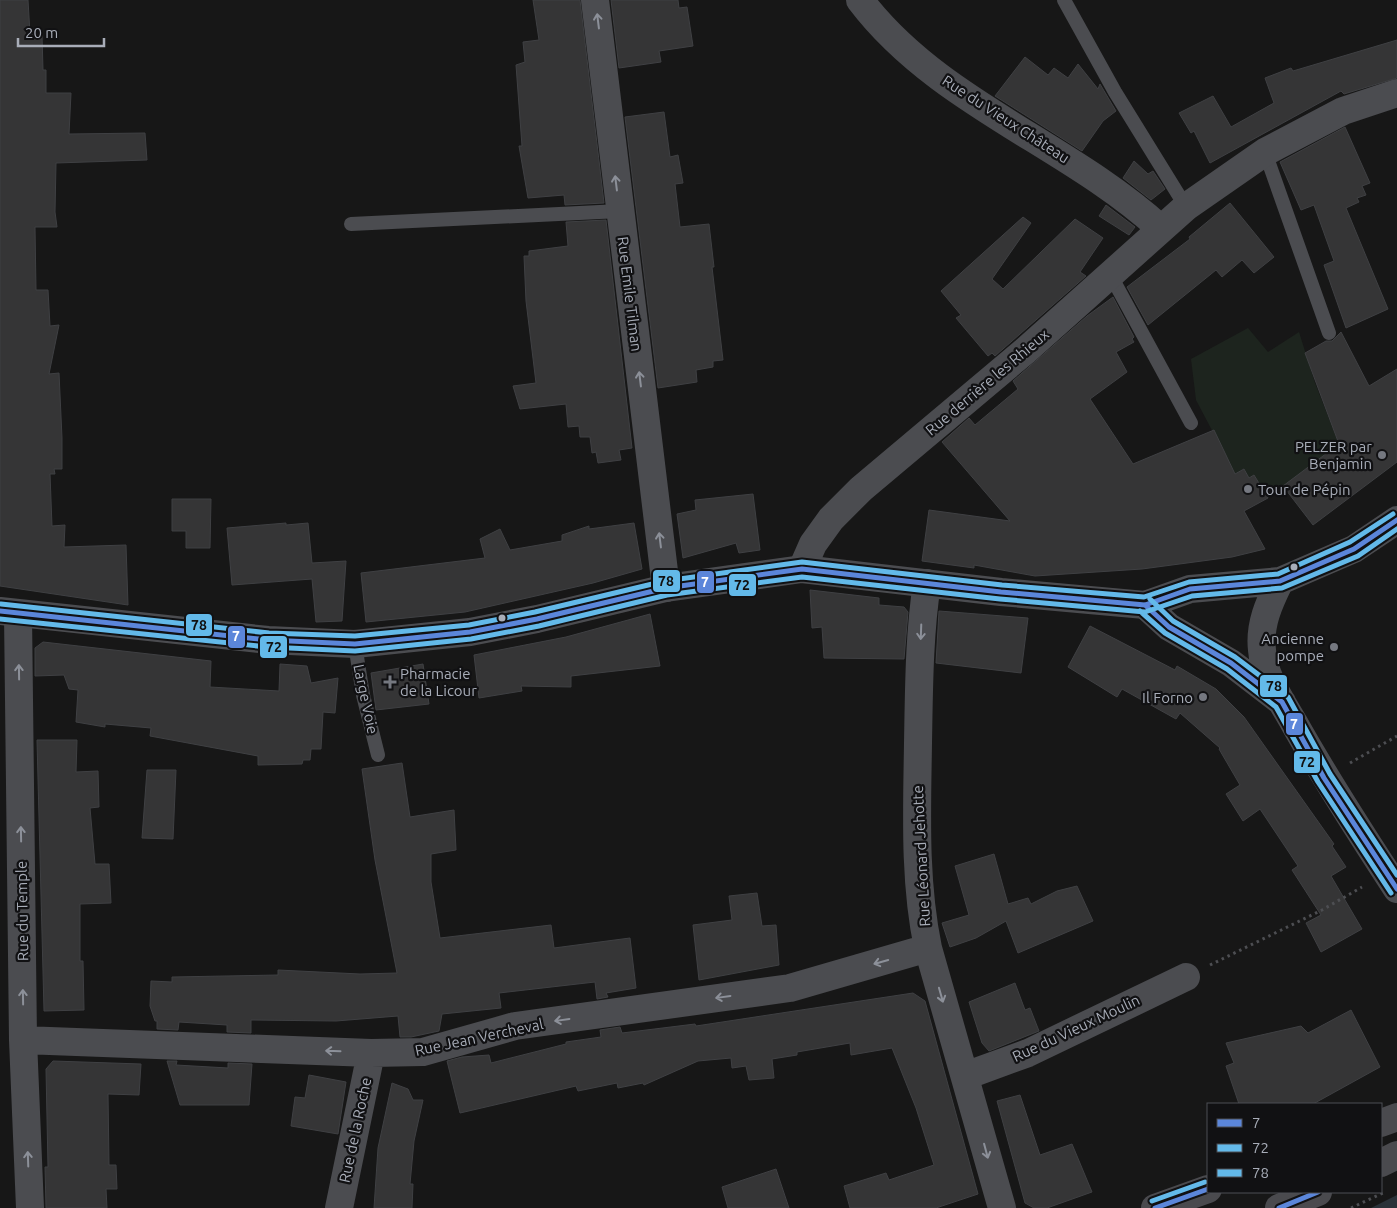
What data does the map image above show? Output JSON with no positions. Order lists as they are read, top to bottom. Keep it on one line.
{"streets":{"street":["Rue du Vieux Château","Rue Emile Tilman","Rue derrière les Rhieux","Large Voie","Rue Léonard Jehotte","Rue du Temple","Rue du Vieux Moulin","Rue Jean Vercheval","Rue de la Roche"]},"crossings":[["Rue du Vieux Château","Rue derrière les Rhieux"],["Rue Emile Tilman","Large Voie"],["Rue derrière les Rhieux","Large Voie"],["Large Voie","Rue Léonard Jehotte"],["Large Voie","Rue du Temple"],["Rue Léonard Jehotte","Rue du Vieux Moulin"],["Rue Léonard Jehotte","Rue Jean Vercheval"],["Rue du Temple","Rue Jean Vercheval"],["Rue Jean Vercheval","Rue de la Roche"]],"one_way":["Rue Emile Tilman","Rue Léonard Jehotte","Rue du Temple","Rue Jean Vercheval"],"places":{"other":["PELZER par Benjamin","Tour de Pépin","Ancienne pompe","Il Forno"],"health":["Pharmacie de la Licour"]},"lines":["transit line 78","transit line 7","transit line 72"],"legend":["7","72","78"],"scale_bar":"20 m"}
